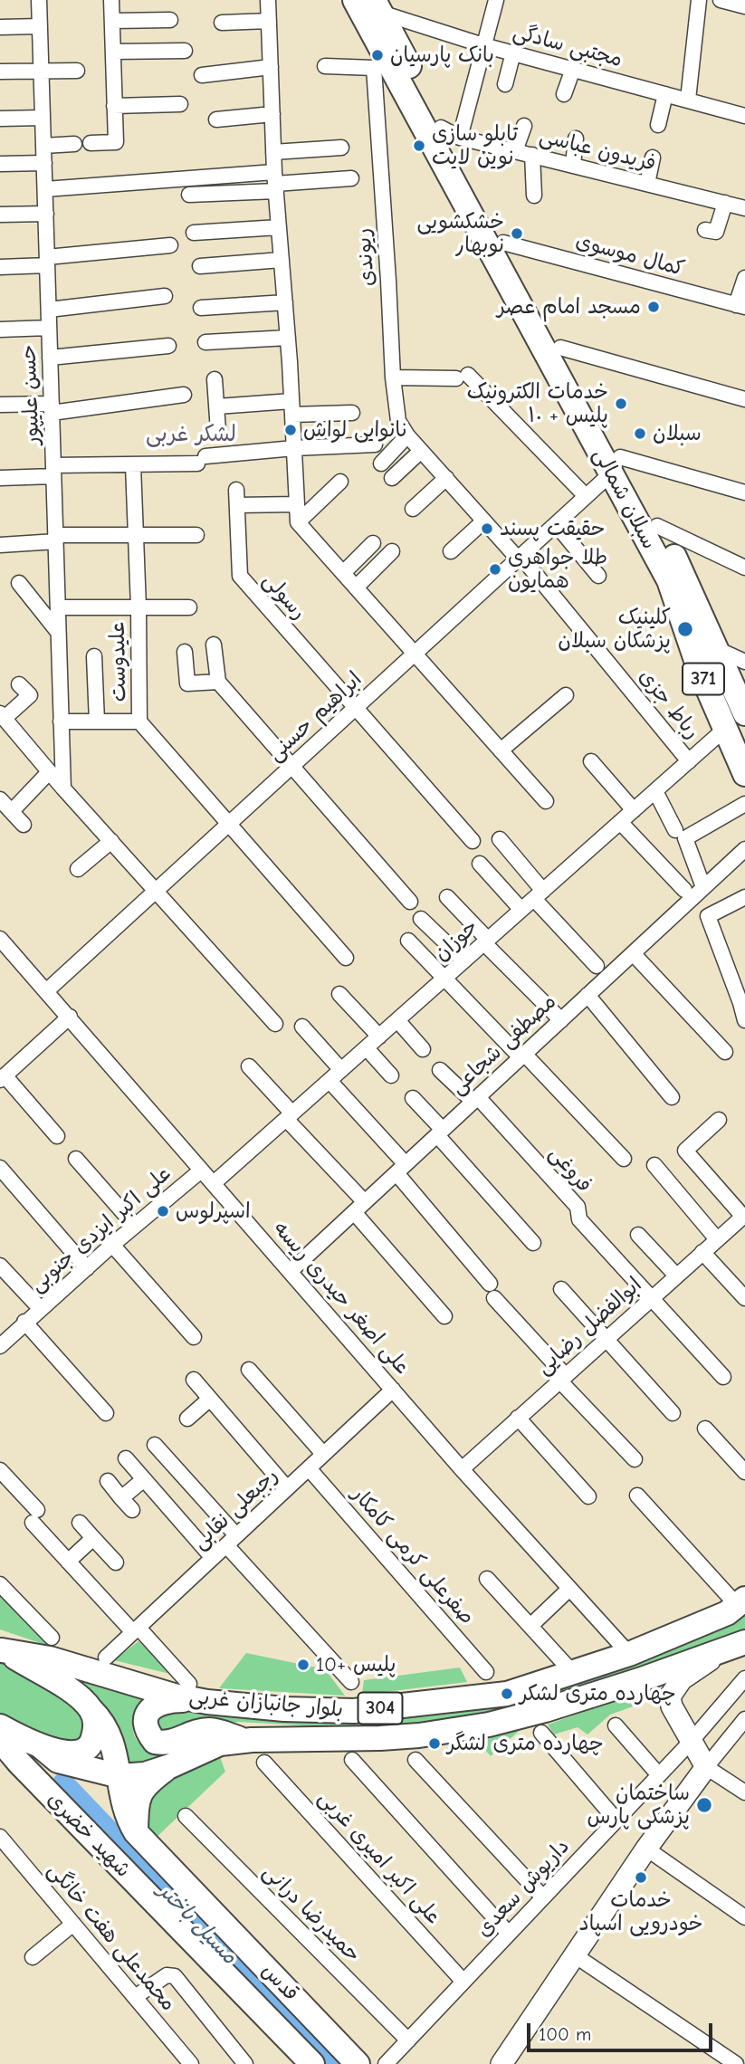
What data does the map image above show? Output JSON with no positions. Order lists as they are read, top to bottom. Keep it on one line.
{"streets":{"main road":["سبلان شمالی","371","بلوار جانبازان غربی","304","شهید خضری","قدس"],"street":["مجتبی سادگی","فریدون عباسی","کمال موسوی","ریوندی","حسن علیپور","رسولی","علیدوست","رباط جزی","ابراهیم حسنی","حوزان","مصطفی شجاعی","فروغی","علی اکبر ایزدی جنوبی","علی اصغر حیدری ریسه","ابوالفضل رضایی","رجبعلی نقابی","صفرعلی کرمی کامکار","علی اکبر امیری غربی","داریوش سعدی","حمیدرضا درانی","محمدعلی هفت خانگی"]},"crossings":[["مجتبی سادگی","سبلان شمالی"],["فریدون عباسی","سبلان شمالی"],["کمال موسوی","سبلان شمالی"],["ریوندی","سبلان شمالی"],["ریوندی","رباط جزی"],["ریوندی","ابراهیم حسنی"],["سبلان شمالی","371"],["سبلان شمالی","ابراهیم حسنی"],["سبلان شمالی","حوزان"],["رسولی","ابراهیم حسنی"],["علیدوست","ابراهیم حسنی"],["رباط جزی","ابراهیم حسنی"],["رباط جزی","حوزان"],["ابراهیم حسنی","علی اصغر حیدری ریسه"],["حوزان","علی اصغر حیدری ریسه"],["مصطفی شجاعی","فروغی"],["مصطفی شجاعی","علی اصغر حیدری ریسه"],["فروغی","ابوالفضل رضایی"],["علی اکبر ایزدی جنوبی","علی اصغر حیدری ریسه"],["علی اصغر حیدری ریسه","ابوالفضل رضایی"],["علی اصغر حیدری ریسه","رجبعلی نقابی"],["علی اصغر حیدری ریسه","بلوار جانبازان غربی"],["رجبعلی نقابی","صفرعلی کرمی کامکار"],["بلوار جانبازان غربی","قدس"],["علی اکبر امیری غربی","داریوش سعدی"],["داریوش سعدی","حمیدرضا درانی"]],"districts":["لشکر غربی"],"water":["مسیل باختر"],"places":["بانک پارسیان","تابلو سازی نوین لایت","خشکشویی نوبهار","مسجد امام عصر","خدمات الکترونیک پلیس + ۱۰","نانوایی لواش","سبلان","حقیقت پسند","طلا جواهری همایون","کلینیک پزشکان سبلان","اسپرلوس","پلیس +10","چهارده متری لشکر","چهارده متری لشگر","ساختمان پزشکی پارس","خدمات خودرویی اسپاد"],"scale_bar":"100 m"}
